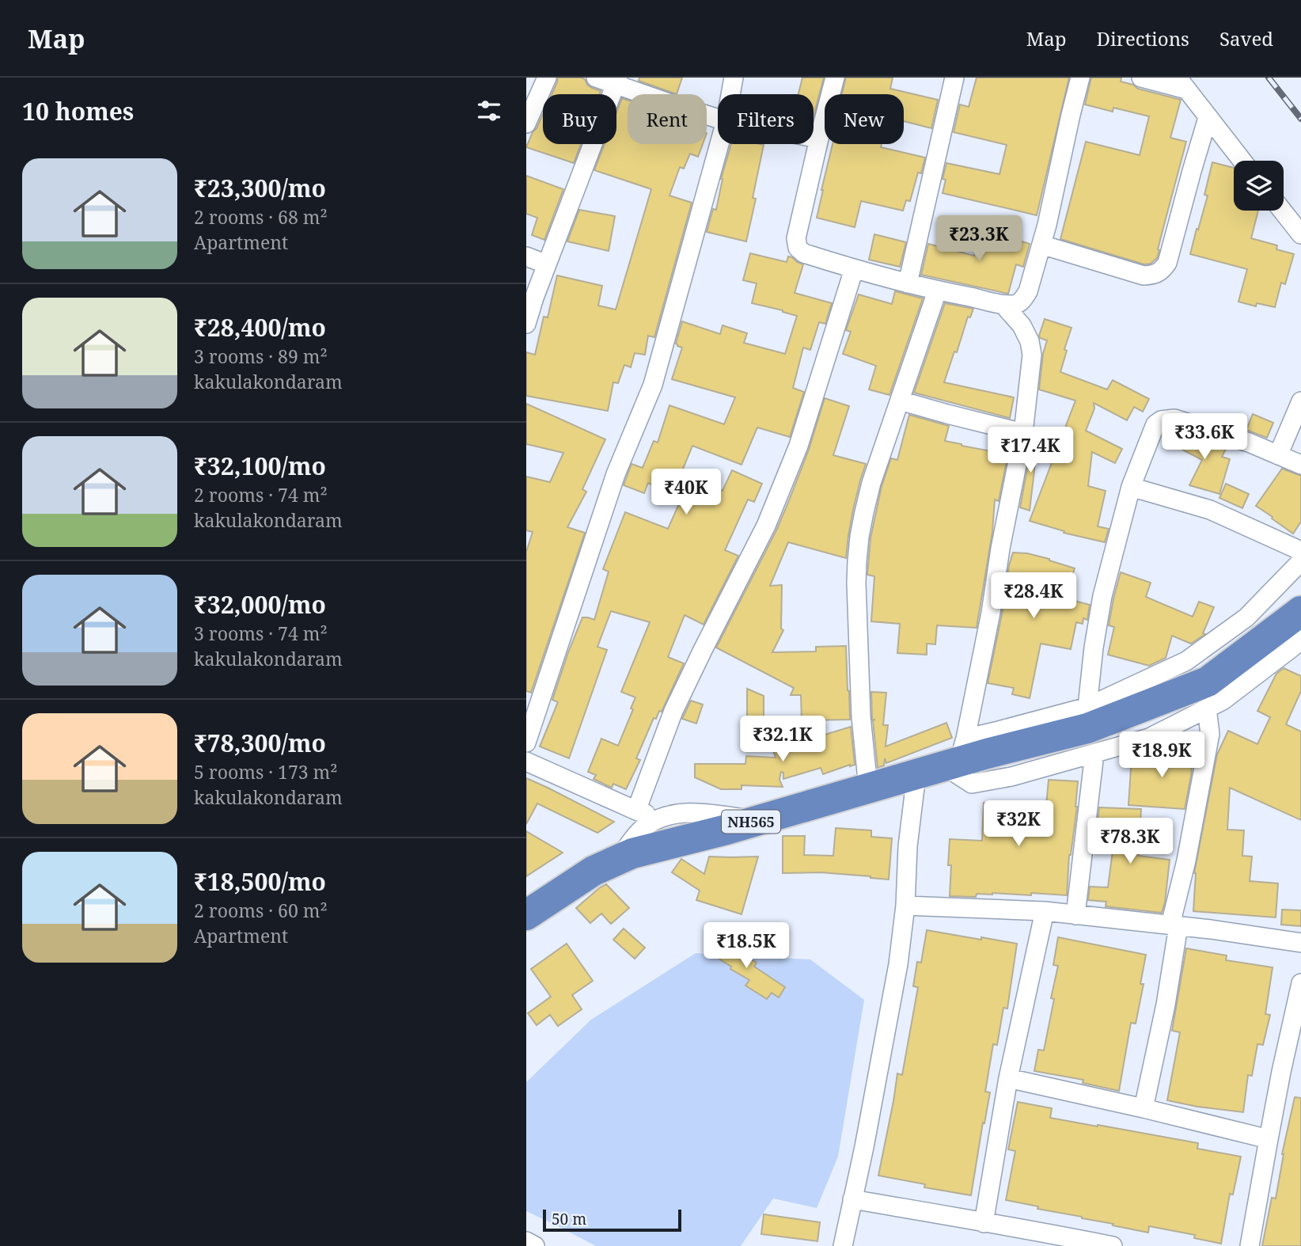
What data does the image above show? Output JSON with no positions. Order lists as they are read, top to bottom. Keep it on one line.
{"streets":{"highway":["NH565"]},"scale_bar":"50 m","page":{"header":"Map","nav":["Map","Directions","Saved"],"heading":"10 homes","chip":["Buy","Rent","Filters","New"],"list":[{"name":"₹23,300/mo","note":"2 rooms · 68 m² · Apartment"},{"name":"₹28,400/mo","note":"3 rooms · 89 m² · kakulakondaram"},{"name":"₹32,100/mo","note":"2 rooms · 74 m² · kakulakondaram"},{"name":"₹32,000/mo","note":"3 rooms · 74 m² · kakulakondaram"},{"name":"₹78,300/mo","note":"5 rooms · 173 m² · kakulakondaram"},{"name":"₹18,500/mo","note":"2 rooms · 60 m² · Apartment"}],"price":["₹23.3K","₹33.6K","₹17.4K","₹40K","₹28.4K","₹32.1K","₹18.9K","₹32K","₹78.3K","₹18.5K"],"scale":"50 m"}}
